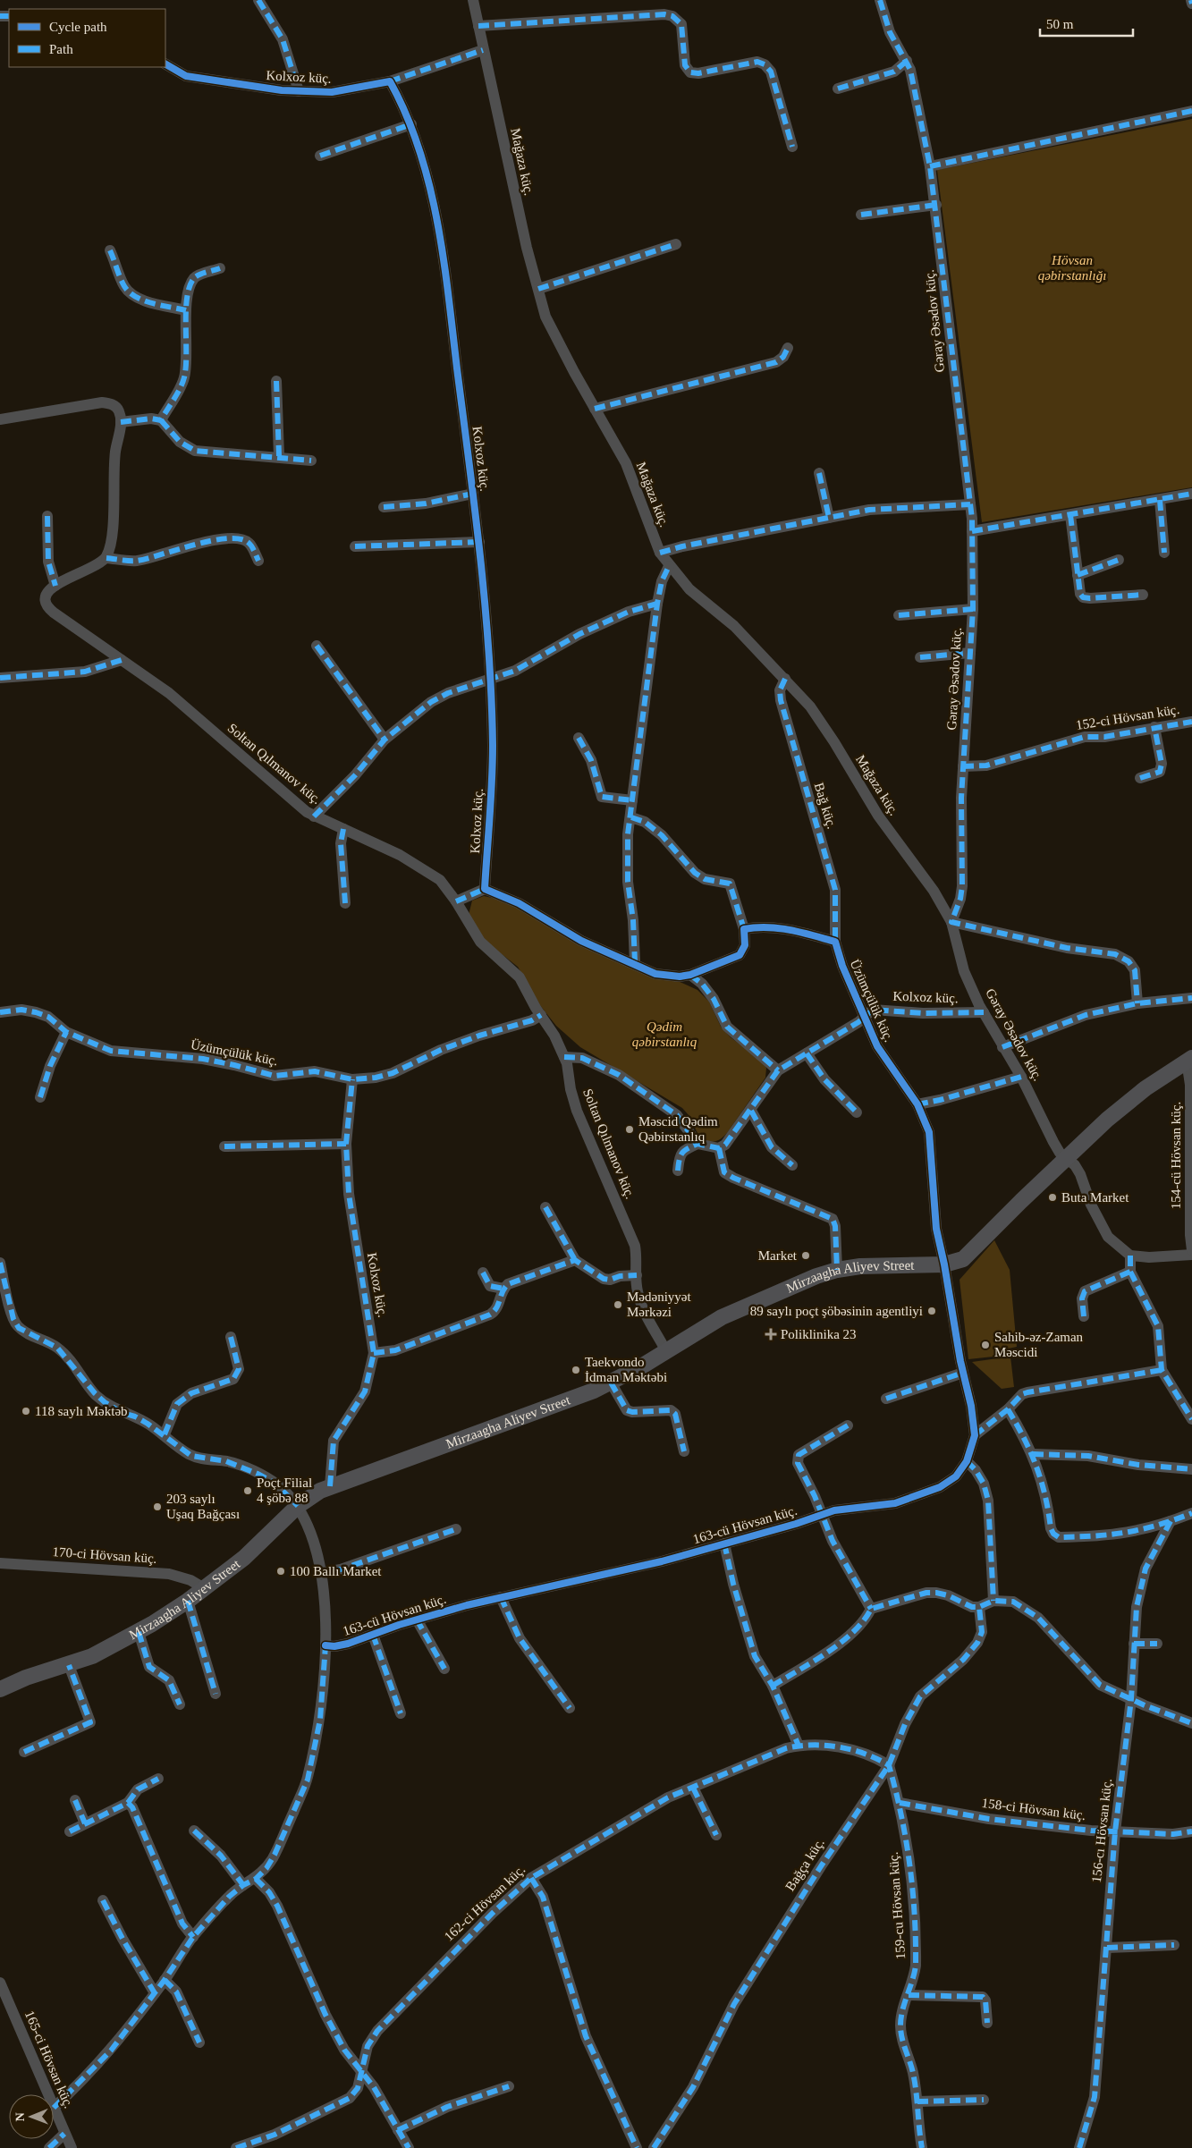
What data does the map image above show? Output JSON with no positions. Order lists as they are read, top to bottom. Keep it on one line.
{"streets":{"street":["Kolxoz küç.","Mağaza küç.","Gəray Əsədov küç.","152-ci Hövsan küç.","Soltan Qılmanov küç.","Bağ küç.","Üzümçülük küç.","154-cü Hövsan küç.","Mirzaagha Aliyev Street","163-cü Hövsan küç.","170-ci Hövsan küç.","158-ci Hövsan küç.","156-cı Hövsan küç.","Bağça küç.","162-ci Hövsan küç.","159-cu Hövsan küç.","165-ci Hövsan küç."]},"crossings":[["Kolxoz küç.","Gəray Əsədov küç."],["Kolxoz küç.","Üzümçülük küç."],["Kolxoz küç.","Mirzaagha Aliyev Street"],["Mağaza küç.","Gəray Əsədov küç."],["Mağaza küç.","Bağ küç."],["Gəray Əsədov küç.","152-ci Hövsan küç."],["Gəray Əsədov küç.","Mirzaagha Aliyev Street"],["Soltan Qılmanov küç.","Üzümçülük küç."],["Soltan Qılmanov küç.","Mirzaagha Aliyev Street"],["Bağ küç.","Üzümçülük küç."],["Üzümçülük küç.","Mirzaagha Aliyev Street"],["Üzümçülük küç.","163-cü Hövsan küç."],["154-cü Hövsan küç.","Mirzaagha Aliyev Street"],["Mirzaagha Aliyev Street","163-cü Hövsan küç."],["Mirzaagha Aliyev Street","170-ci Hövsan küç."],["158-ci Hövsan küç.","156-cı Hövsan küç."],["158-ci Hövsan küç.","159-cu Hövsan küç."],["Bağça küç.","162-ci Hövsan küç."],["Bağça küç.","159-cu Hövsan küç."],["162-ci Hövsan küç.","159-cu Hövsan küç."]],"parks":["Hövsan qəbirstanlığı","Qədim qəbirstanlıq"],"places":{"other":["Məscid Qədim Qəbirstanlıq","Buta Market","Market","Mədəniyyət Mərkəzi","89 saylı poçt şöbəsinin agentliyi","Sahib-əz-Zaman Məscidi","Taekvondo İdman Məktəbi","118 saylı Məktəb","Poçt Filial 4 şöbə 88","203 saylı Uşaq Bağçası","100 Ballı Market"],"health":["Poliklinika 23"]},"legend":["Cycle path","Path"],"scale_bar":"50 m","north":"left"}
